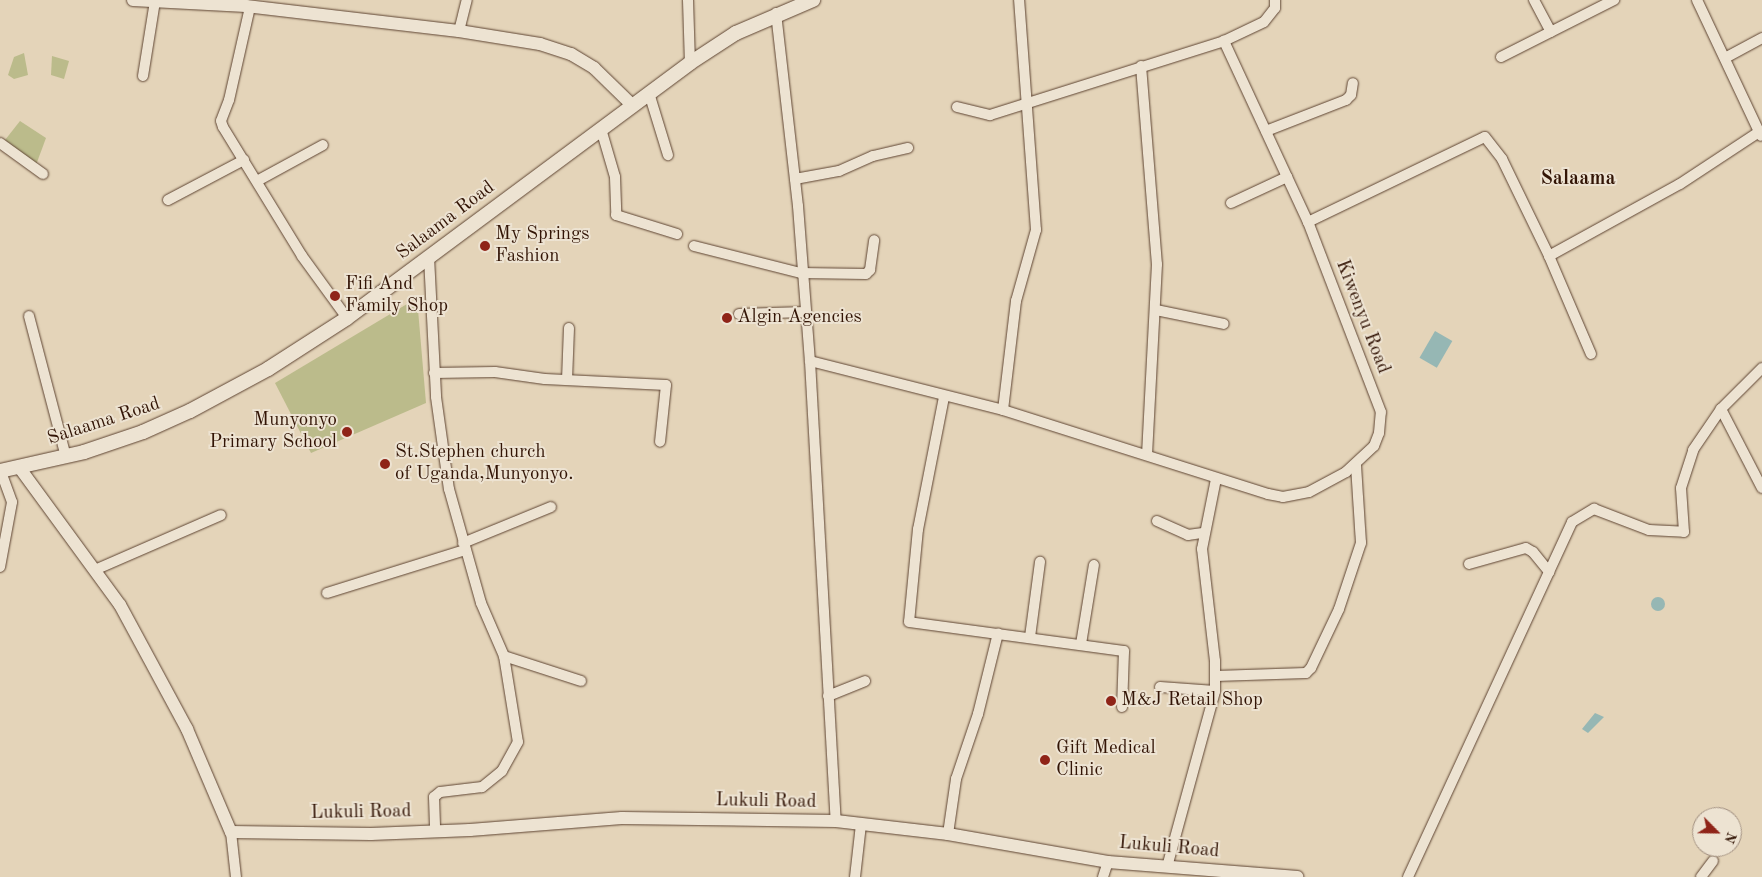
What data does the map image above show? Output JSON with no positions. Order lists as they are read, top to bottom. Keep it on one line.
{"streets":{"main road":["Salaama Road"],"street":["Kiwenyu Road","Lukuli Road"]},"districts":["Salaama"],"places":["My Springs Fashion","Fifi And Family Shop","Algin Agencies","Munyonyo Primary School","St.Stephen church of Uganda,Munyonyo.","M&J Retail Shop","Gift Medical Clinic"],"north":"bottom right"}
